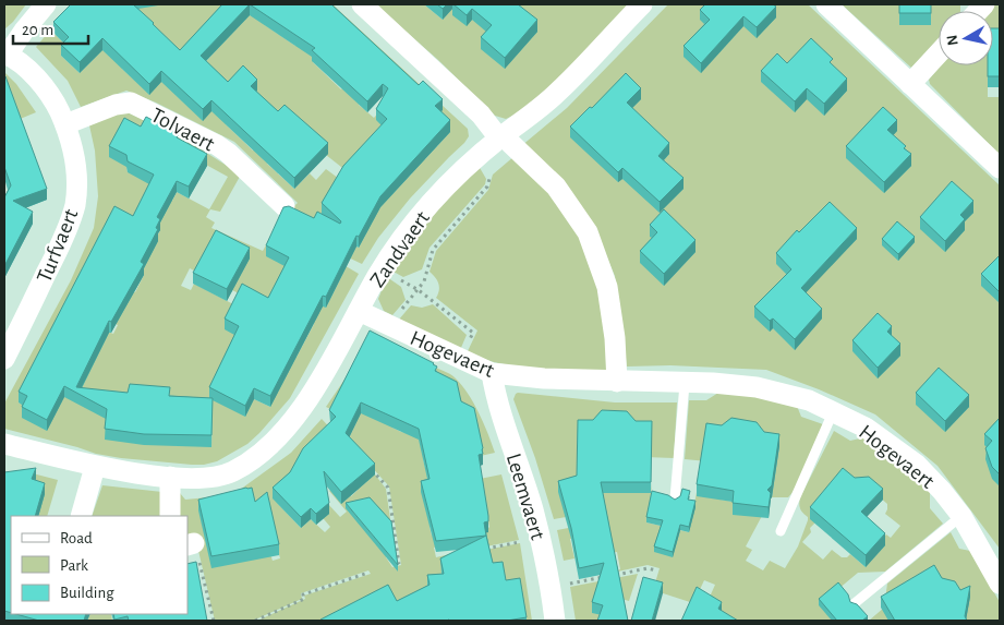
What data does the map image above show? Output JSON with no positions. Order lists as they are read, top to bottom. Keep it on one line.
{"streets":{"street":["Tolvaert","Turfvaert","Zandvaert","Hogevaert","Leemvaert"]},"crossings":[["Tolvaert","Turfvaert"],["Zandvaert","Hogevaert"],["Hogevaert","Leemvaert"]],"legend":["Road","Park","Building"],"scale_bar":"20 m","north":"left"}
